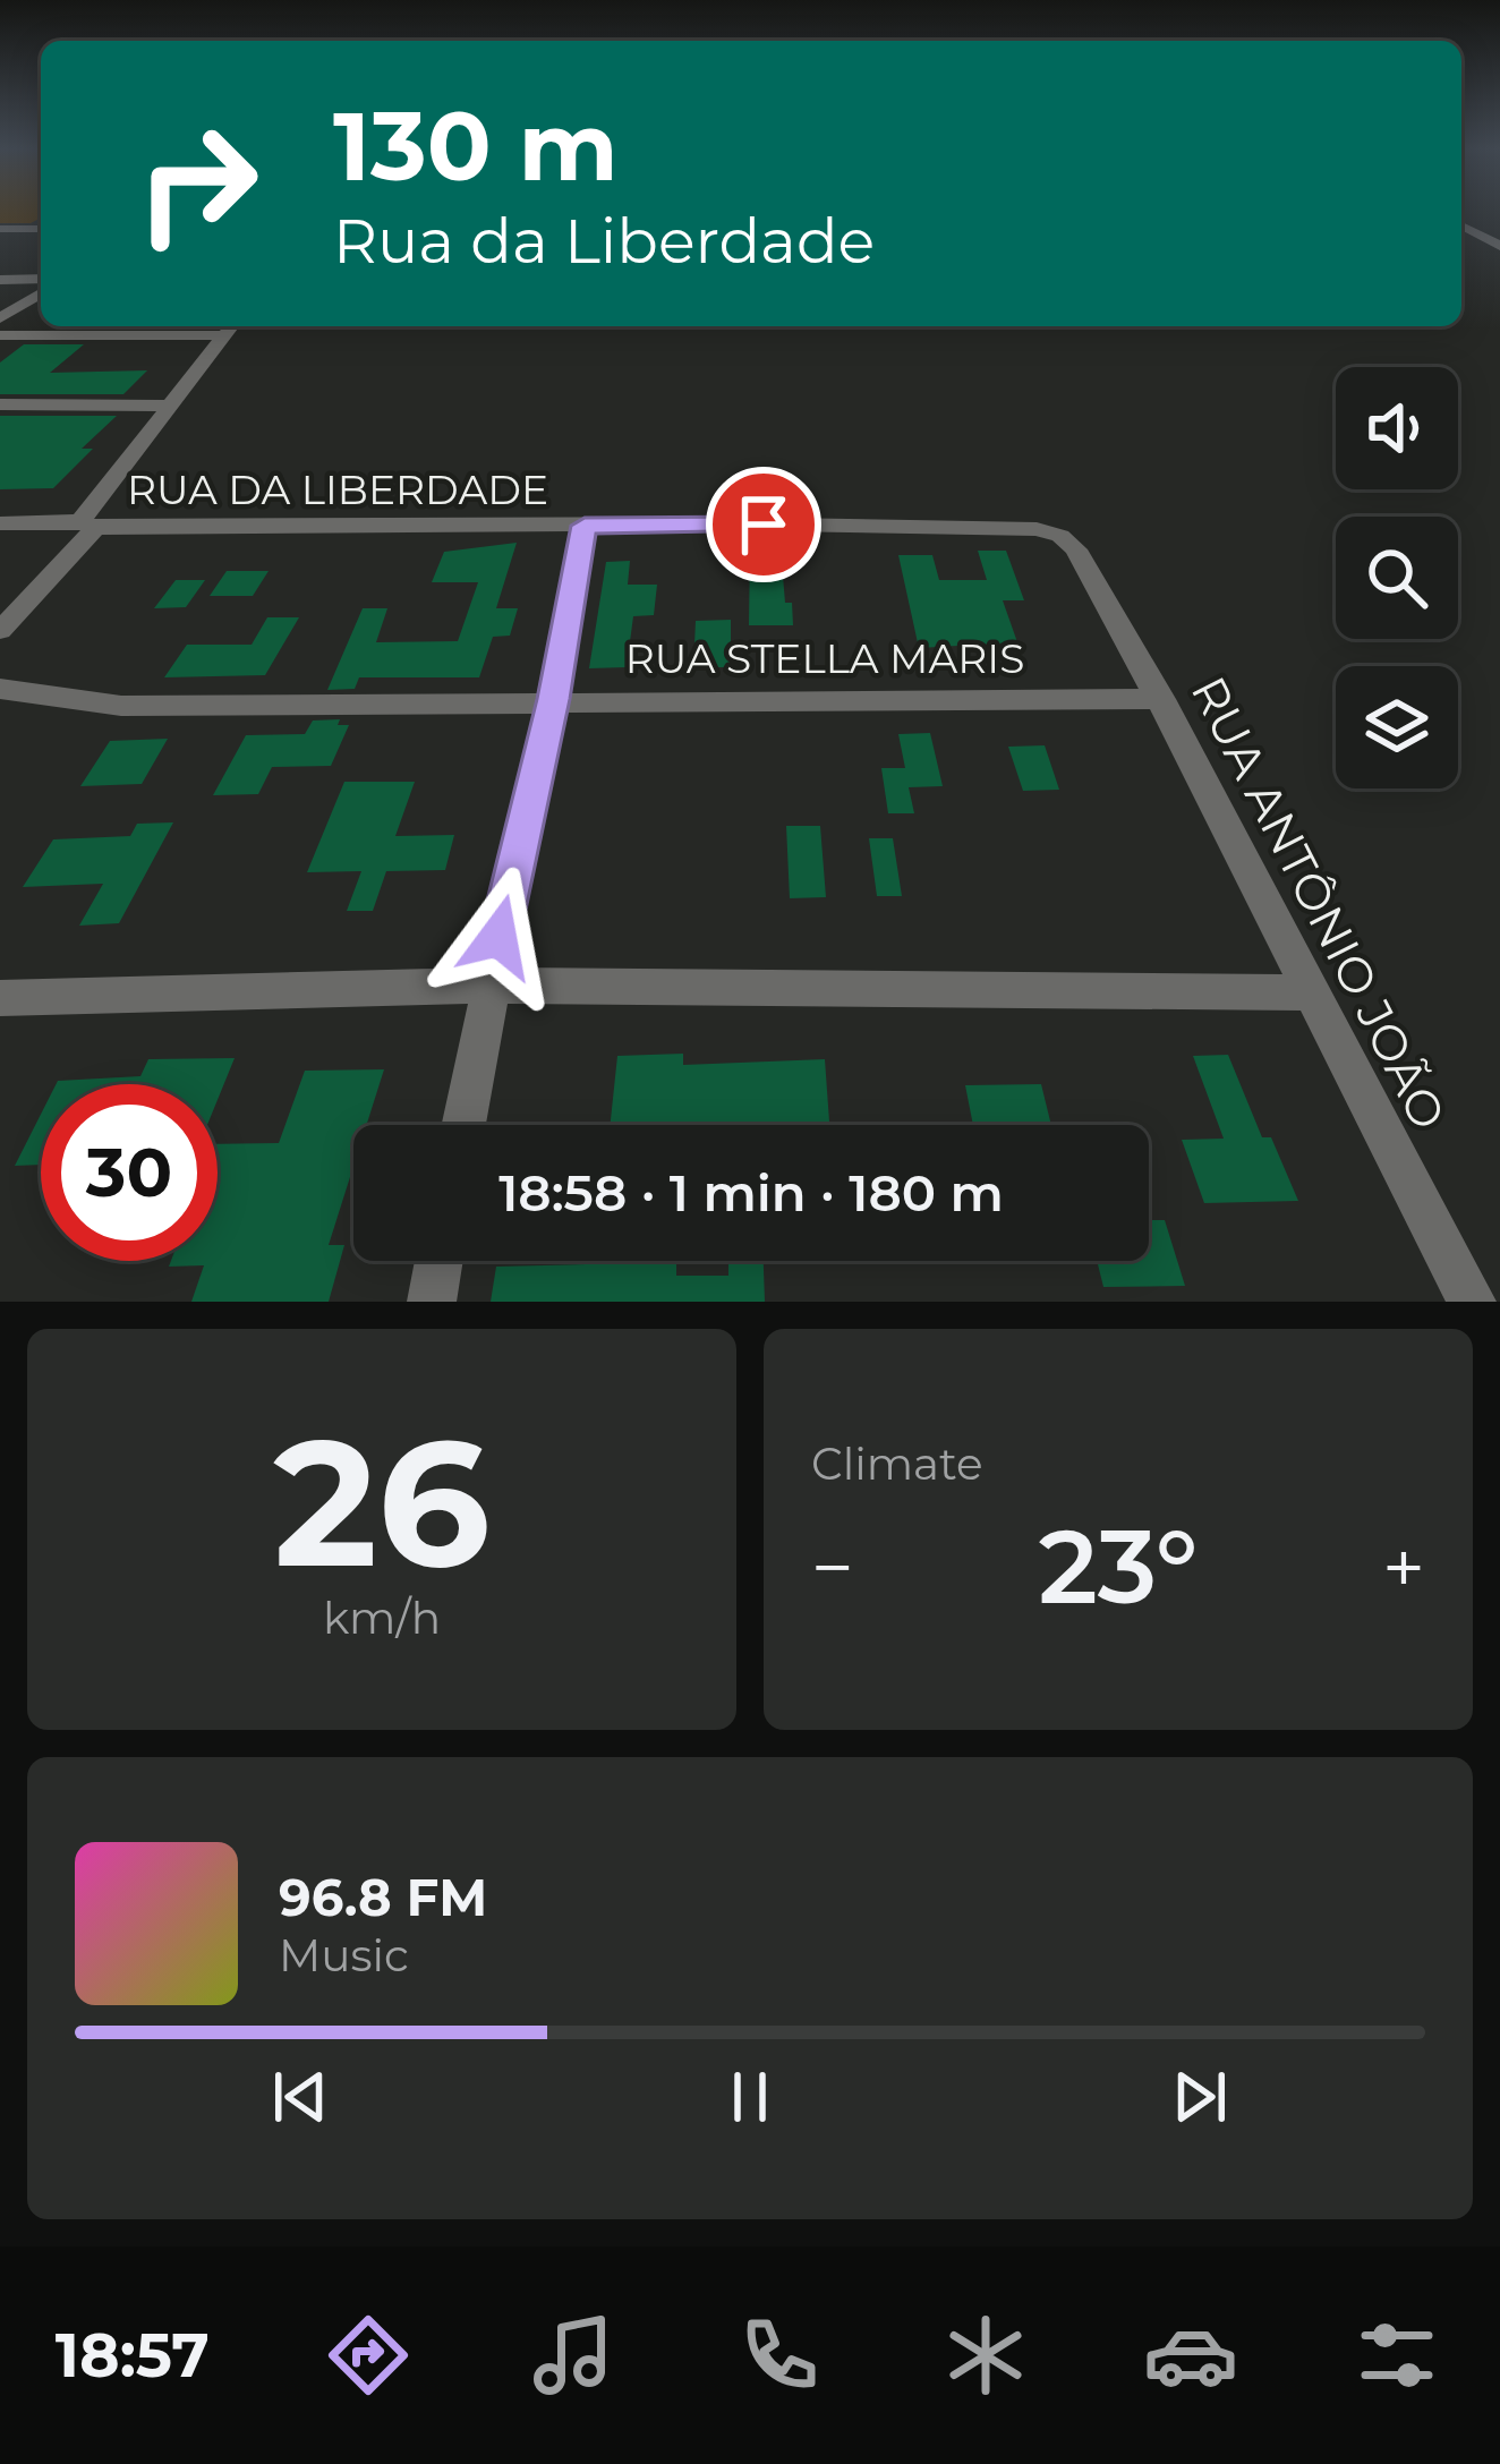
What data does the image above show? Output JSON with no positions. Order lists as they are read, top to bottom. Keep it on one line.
{"streets":{"street":["RUA DA LIBERDADE","RUA STELLA MARIS","RUA ANTÔNIO JOÃO"]},"crossings":[["RUA DA LIBERDADE","RUA ANTÔNIO JOÃO"],["RUA STELLA MARIS","RUA ANTÔNIO JOÃO"]],"page":{"turn":["130 m","Rua da Liberdade"],"limit":"30","trip":"18:58 · 1 min · 180 m","tile":[["26","km/h"],"Climate"],"heat":["−","23°","+"],"song":["96.8 FM","Music"],"tabs":"18:57"}}
